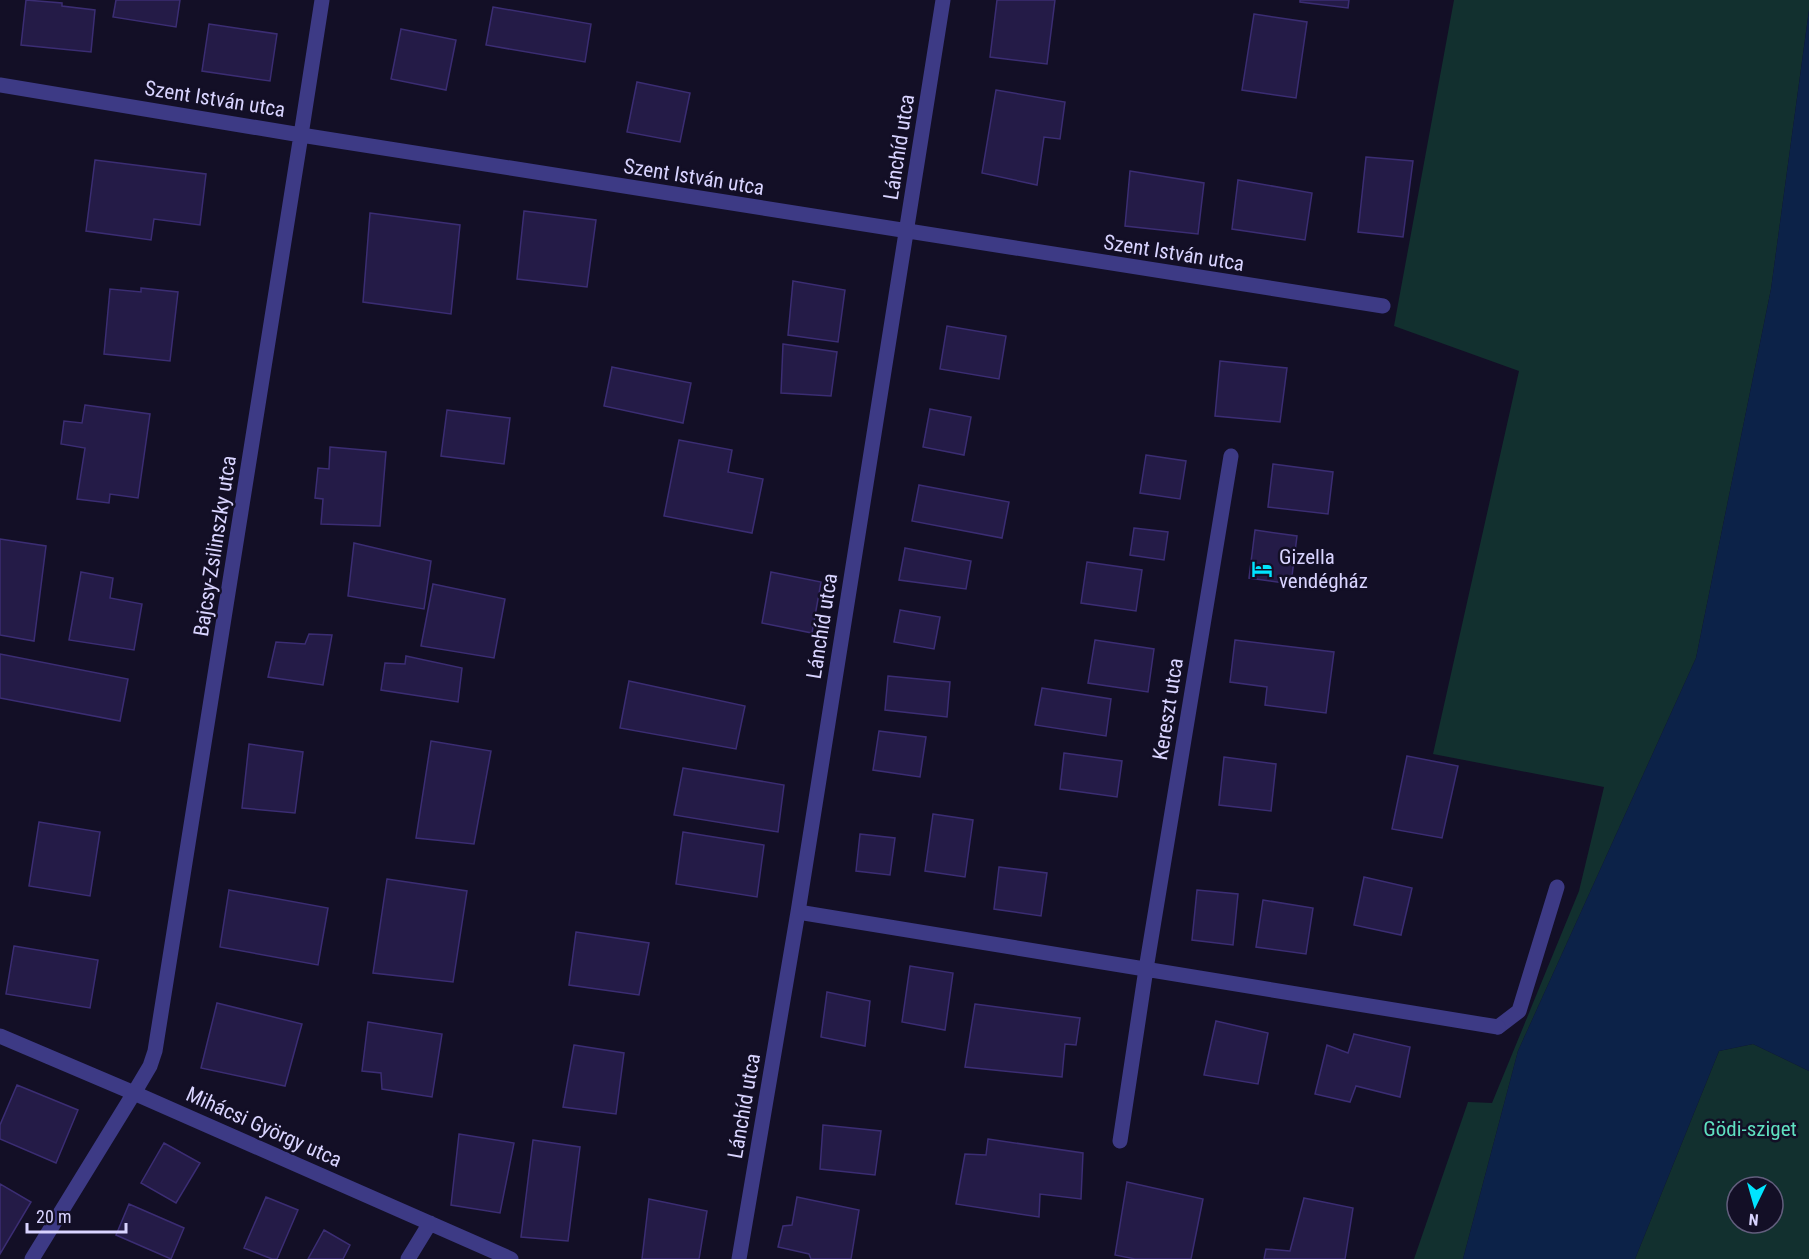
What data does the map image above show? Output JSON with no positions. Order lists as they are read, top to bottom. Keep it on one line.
{"streets":{"street":["Szent István utca","Lánchíd utca","Bajcsy-Zsilinszky utca","Kereszt utca","Mihácsi György utca"]},"crossings":[["Szent István utca","Lánchíd utca"],["Szent István utca","Bajcsy-Zsilinszky utca"],["Bajcsy-Zsilinszky utca","Mihácsi György utca"]],"parks":["Gödi-sziget"],"places":{"hotel":["Gizella vendégház"]},"scale_bar":"20 m","north":"bottom"}
